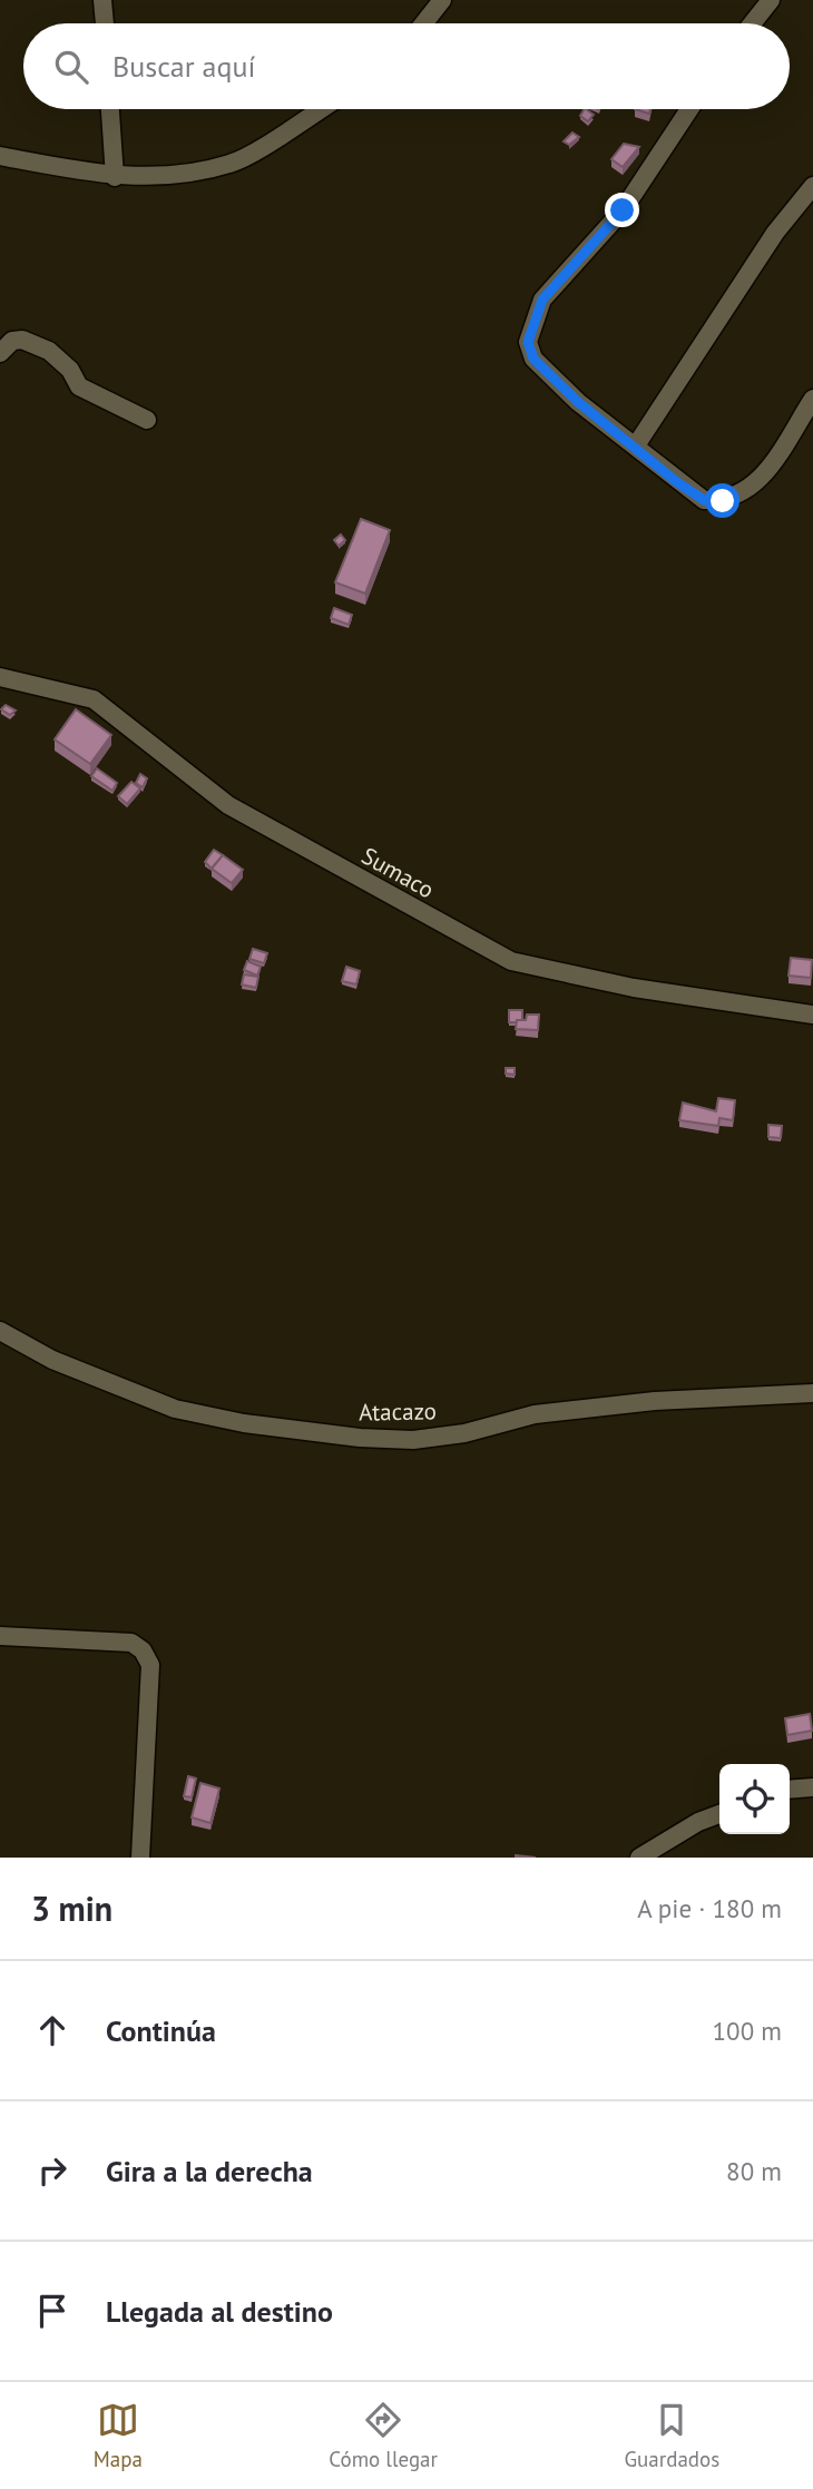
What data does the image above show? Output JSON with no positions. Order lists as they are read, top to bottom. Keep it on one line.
{"streets":{"street":["Sumaco","Atacazo"]},"page":{"search":"Buscar aquí","heading":["3 min","A pie · 180 m"],"list":[["Continúa","100 m"],["Gira a la derecha","80 m"],"Llegada al destino"],"nav":["Mapa","Cómo llegar","Guardados"]}}
